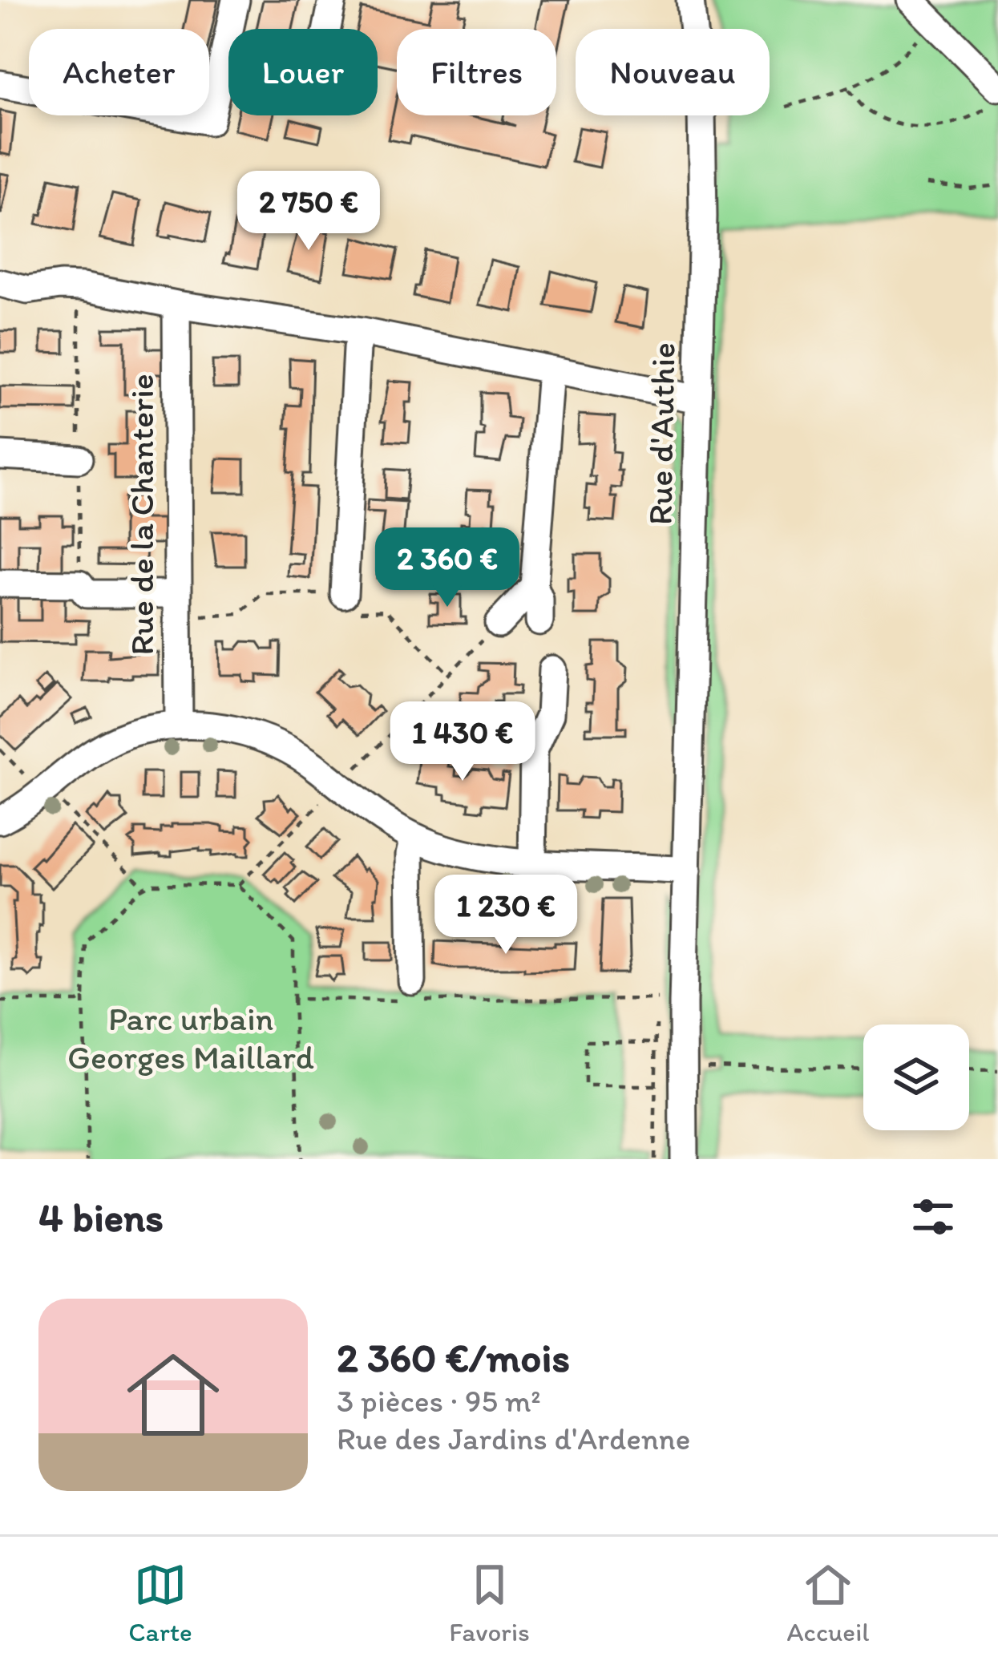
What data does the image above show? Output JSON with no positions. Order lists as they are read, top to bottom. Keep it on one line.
{"streets":{"street":["Rue d'Authie","Rue de la Chanterie"]},"parks":["Parc urbain Georges Maillard"],"page":{"chip":["Acheter","Louer","Filtres","Nouveau"],"price":["2 750 €","2 360 €","1 430 €","1 230 €"],"heading":"4 biens","list":[{"name":"2 360 €/mois","note":"3 pièces · 95 m² · Rue des Jardins d'Ardenne"}],"tabs":["Carte","Favoris","Accueil"]}}
